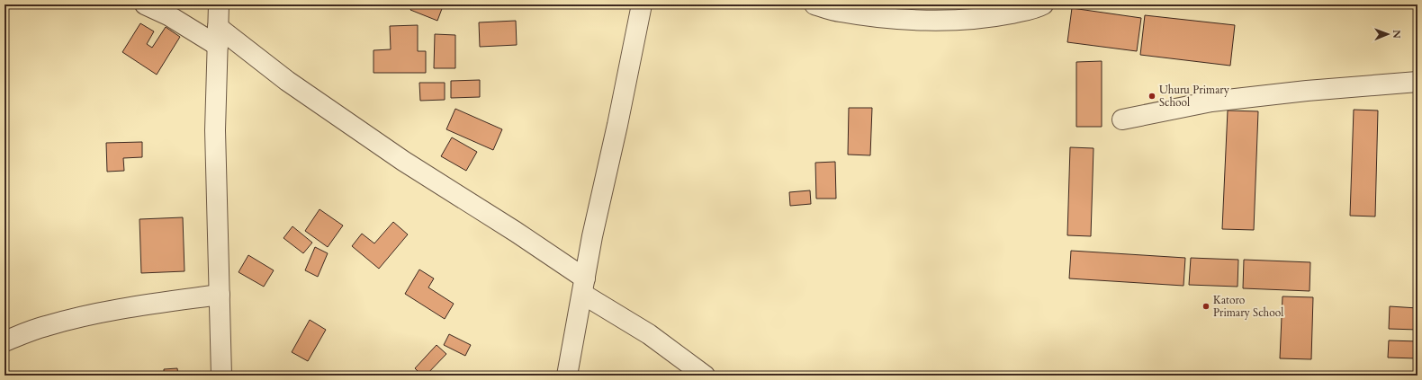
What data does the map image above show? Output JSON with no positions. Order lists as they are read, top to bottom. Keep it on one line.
{"places":["Uhuru Primary School","Katoro Primary School"],"north":"right"}
